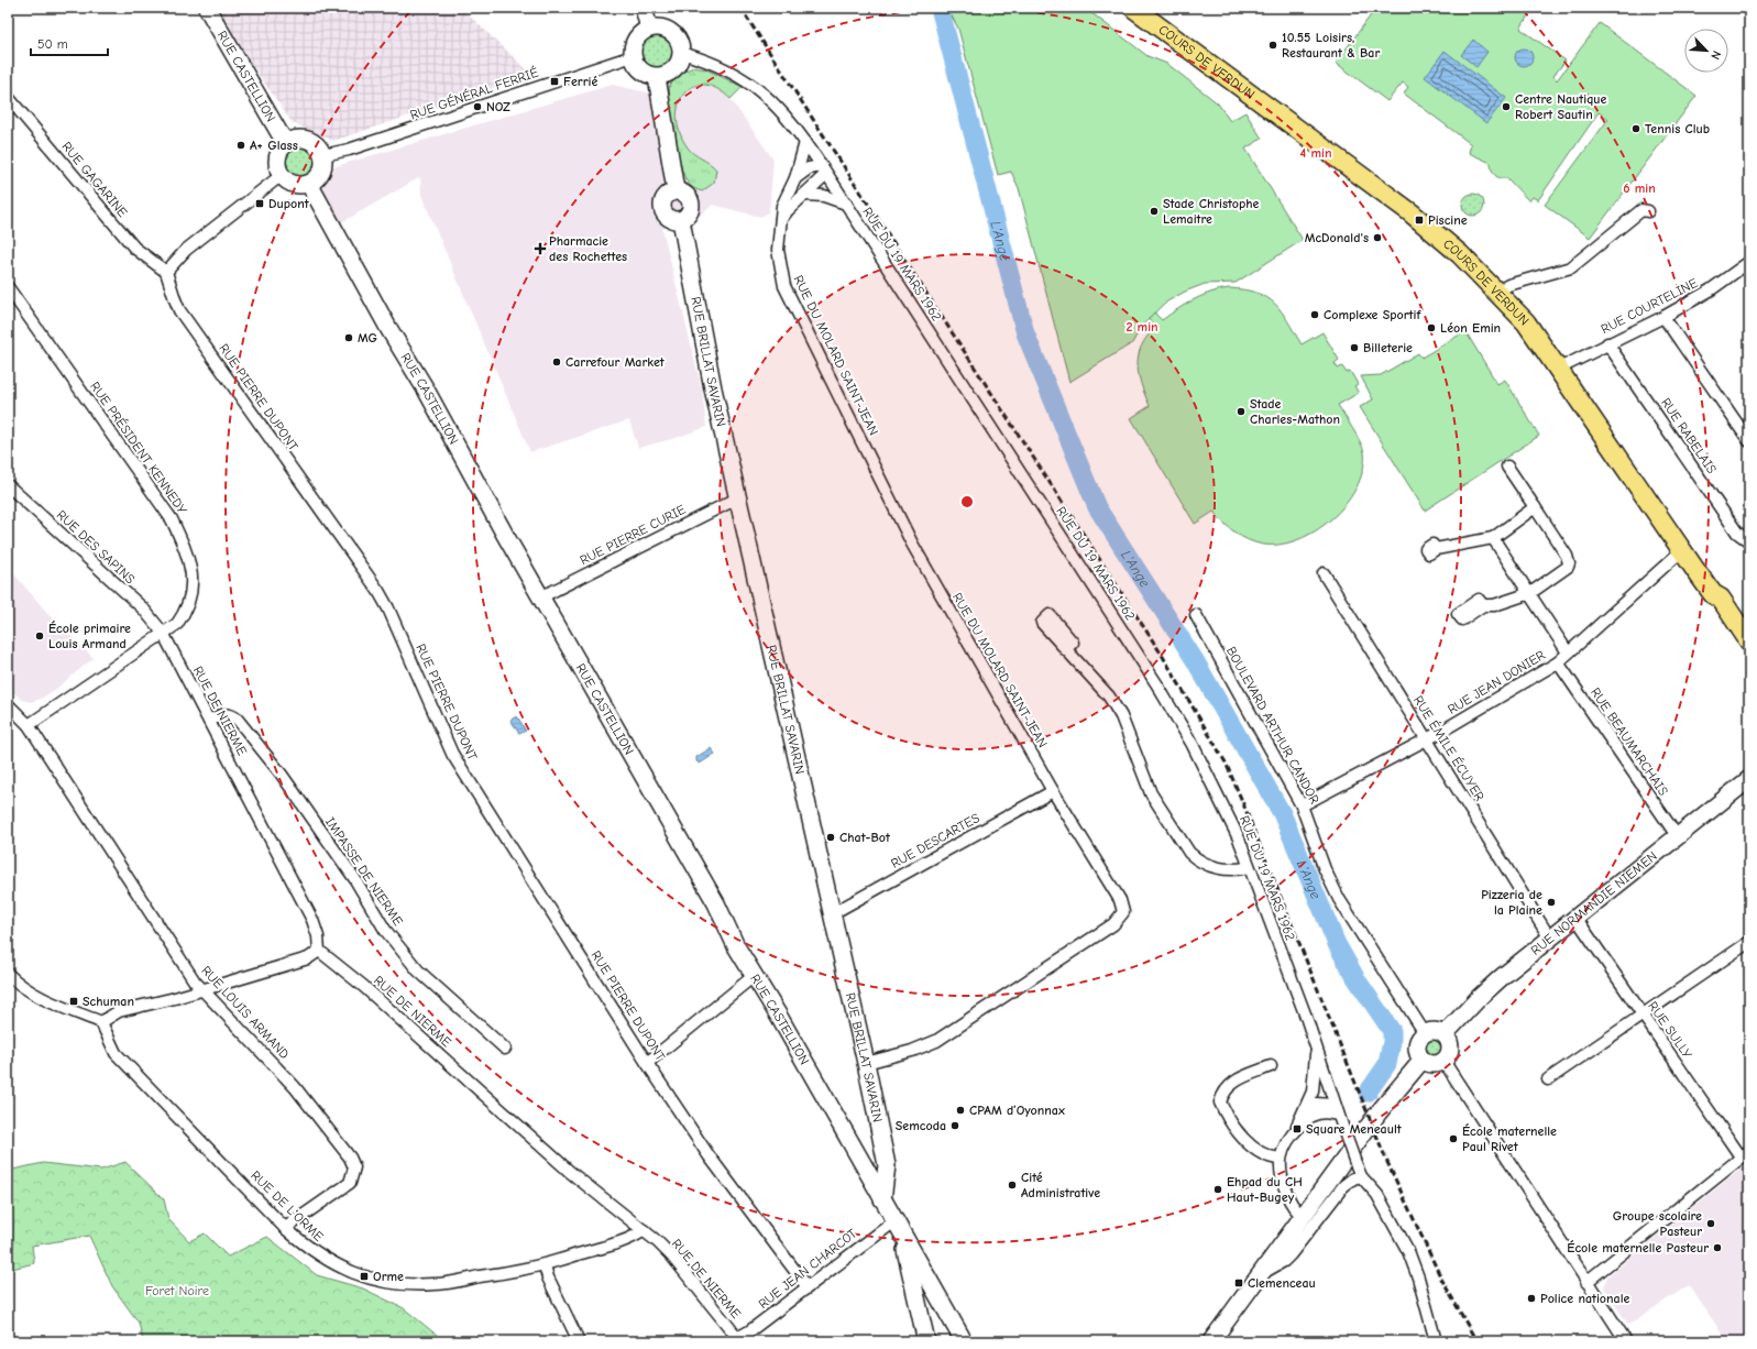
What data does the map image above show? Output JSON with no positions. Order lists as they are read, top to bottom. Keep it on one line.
{"streets":{"main road":["COURS DE VERDUN","RUE CASTELLION","RUE BRILLAT SAVARIN","RUE NORMANDIE NIEMEN"],"street":["RUE GÉNÉRAL FERRIÉ","RUE GAGARINE","RUE DU 19 MARS 1962","RUE COURTELINE","RUE DU MOLARD SAINT-JEAN","RUE PIERRE DUPONT","RUE RABELAIS","RUE PRÉSIDENT KENNEDY","RUE PIERRE CURIE","RUE DES SAPINS","RUE JEAN DONIER","RUE DE NIERME","BOULEVARD ARTHUR CANDOR","RUE BEAUMARCHAIS","RUE ÉMILE ÉCUYER","RUE DESCARTES","IMPASSE DE NIERME","RUE LOUIS ARMAND","RUE SULLY","RUE DE L'ORME","RUE JEAN CHARCOT"]},"crossings":[["COURS DE VERDUN","RUE COURTELINE"],["COURS DE VERDUN","RUE JEAN DONIER"],["RUE CASTELLION","RUE GÉNÉRAL FERRIÉ"],["RUE CASTELLION","RUE BRILLAT SAVARIN"],["RUE CASTELLION","RUE PIERRE CURIE"],["RUE CASTELLION","RUE JEAN CHARCOT"],["RUE GÉNÉRAL FERRIÉ","RUE DU 19 MARS 1962"],["RUE GÉNÉRAL FERRIÉ","RUE BRILLAT SAVARIN"],["RUE GAGARINE","RUE PIERRE DUPONT"],["RUE DU 19 MARS 1962","RUE DU MOLARD SAINT-JEAN"],["RUE DU 19 MARS 1962","RUE BRILLAT SAVARIN"],["RUE COURTELINE","RUE RABELAIS"],["RUE DU MOLARD SAINT-JEAN","RUE BRILLAT SAVARIN"],["RUE DU MOLARD SAINT-JEAN","RUE DESCARTES"],["RUE BRILLAT SAVARIN","RUE PIERRE CURIE"],["RUE BRILLAT SAVARIN","RUE DESCARTES"],["RUE PIERRE DUPONT","RUE JEAN CHARCOT"],["RUE PRÉSIDENT KENNEDY","RUE DES SAPINS"],["RUE PRÉSIDENT KENNEDY","RUE DE NIERME"],["RUE PRÉSIDENT KENNEDY","RUE LOUIS ARMAND"],["RUE DES SAPINS","RUE DE NIERME"],["RUE JEAN DONIER","BOULEVARD ARTHUR CANDOR"],["RUE JEAN DONIER","RUE BEAUMARCHAIS"],["RUE JEAN DONIER","RUE ÉMILE ÉCUYER"],["RUE DE NIERME","IMPASSE DE NIERME"],["RUE DE NIERME","RUE DE L'ORME"],["RUE DE NIERME","RUE JEAN CHARCOT"],["BOULEVARD ARTHUR CANDOR","RUE NORMANDIE NIEMEN"],["RUE BEAUMARCHAIS","RUE NORMANDIE NIEMEN"],["RUE ÉMILE ÉCUYER","RUE NORMANDIE NIEMEN"],["RUE NORMANDIE NIEMEN","RUE SULLY"],["RUE LOUIS ARMAND","RUE DE L'ORME"]],"water":["L'Ange"],"parks":["Foret Noire"],"places":{"other":["10.55 Loisirs, Restaurant & Bar","NOZ","Centre Nautique Robert Sautin","Tennis Club","A+ Glass","Stade Christophe Lemaitre","McDonald's","Complexe Sportif","Léon Emin","MG","Billeterie","Carrefour Market","Stade Charles-Mathon","École primaire Louis Armand","Chat-Bot","Pizzeria de la Plaine","CPAM d’Oyonnax","Semcoda","École maternelle Paul Rivet","Cité Administrative","Ehpad du CH Haut-Bugey","Groupe scolaire Pasteur","École maternelle Pasteur","Police nationale"],"transit":["Ferrié","Dupont","Piscine","Schuman","Square Meneault","Orme","Clemenceau"],"health":["Pharmacie des Rochettes"]},"scale_bar":"50 m","north":"bottom right","rings":["4 min","6 min","2 min"]}
